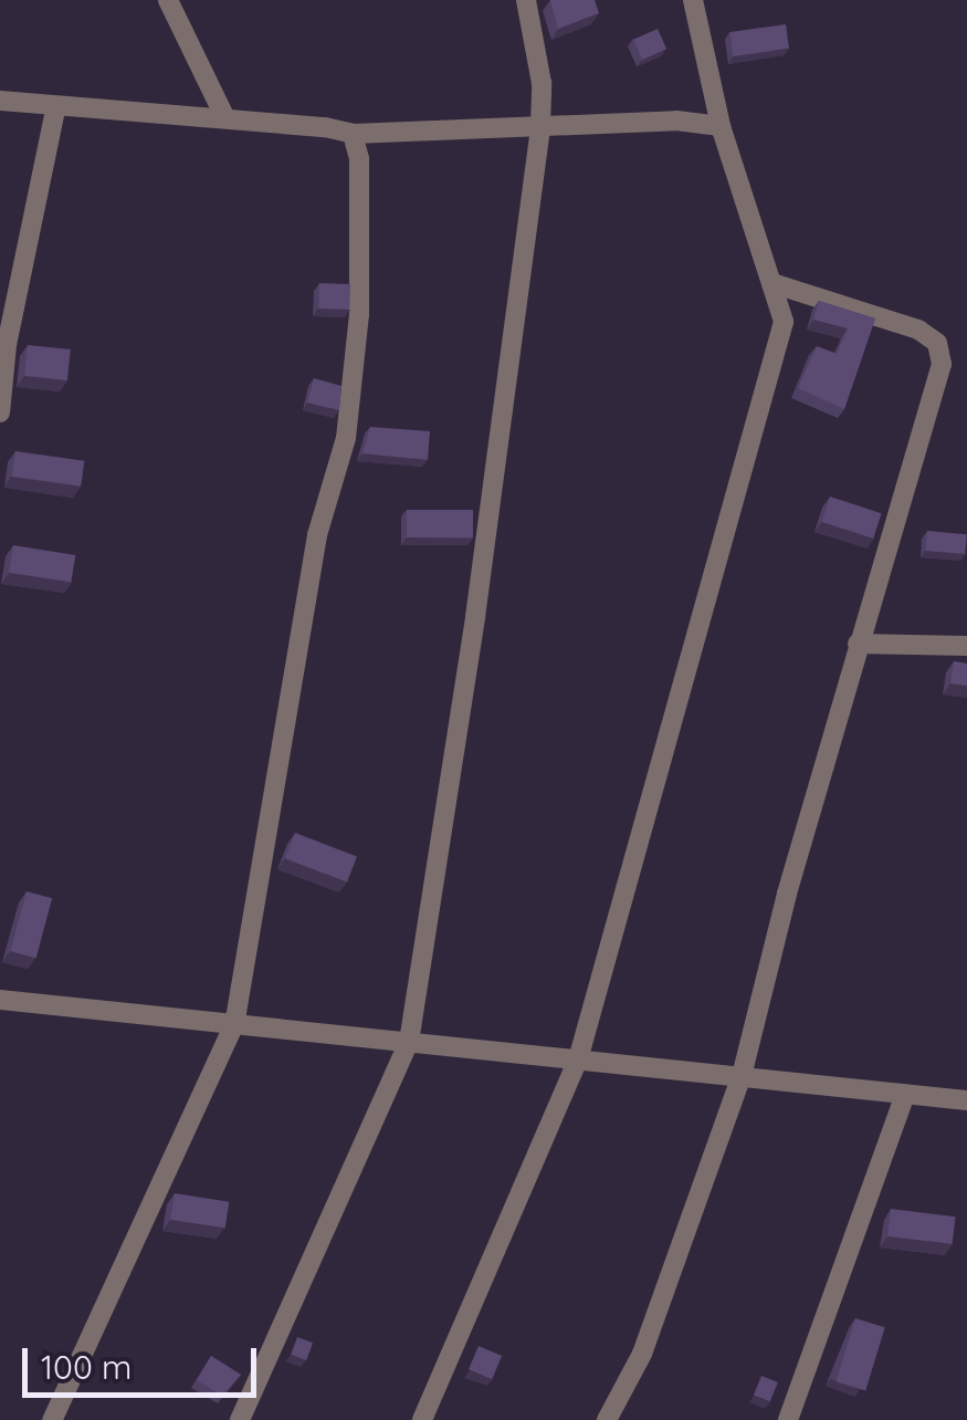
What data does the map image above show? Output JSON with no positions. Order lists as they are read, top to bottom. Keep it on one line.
{"scale_bar":"100 m"}
